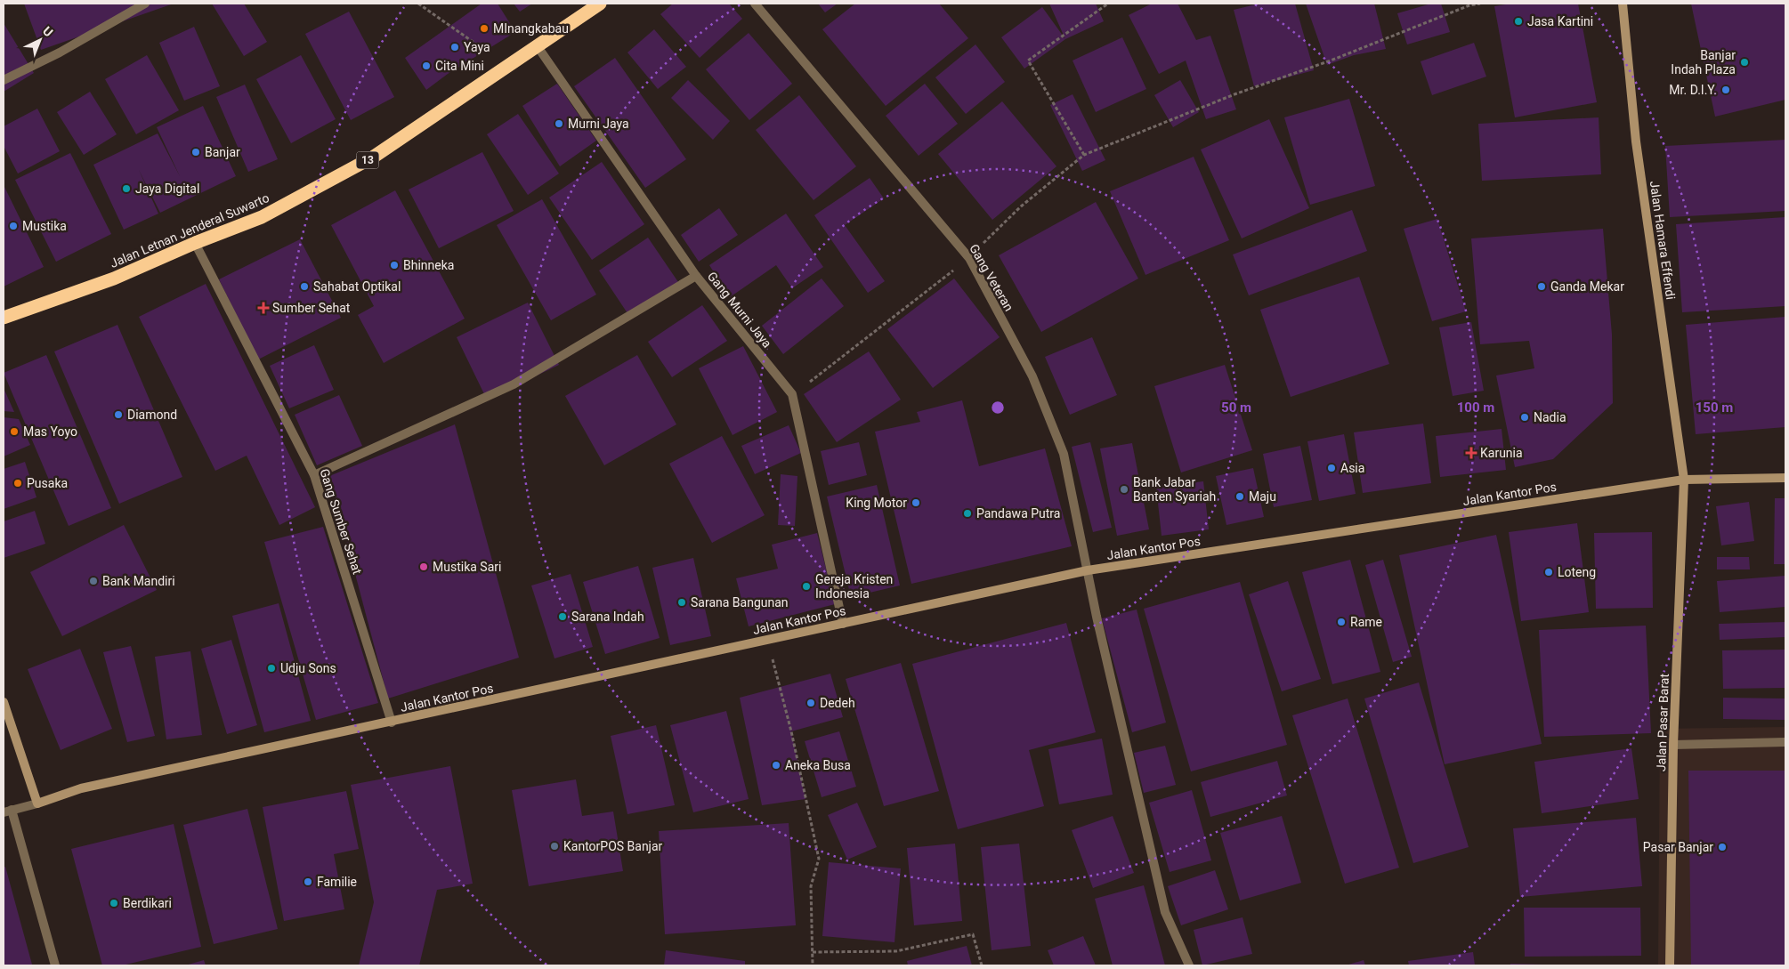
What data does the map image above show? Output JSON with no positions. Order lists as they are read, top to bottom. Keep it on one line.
{"streets":{"highway":["13","Jalan Letnan Jenderal Suwarto"],"street":["Jalan Hamara Effendi","Gang Veteran","Gang Murni Jaya","Jalan Kantor Pos","Gang Sumber Sehat","Jalan Pasar Barat"]},"crossings":[["Jalan Letnan Jenderal Suwarto","Gang Murni Jaya"],["Jalan Letnan Jenderal Suwarto","Gang Sumber Sehat"],["Jalan Hamara Effendi","Jalan Kantor Pos"],["Jalan Hamara Effendi","Jalan Pasar Barat"],["Gang Veteran","Jalan Kantor Pos"],["Gang Murni Jaya","Jalan Kantor Pos"],["Jalan Kantor Pos","Gang Sumber Sehat"],["Jalan Kantor Pos","Jalan Pasar Barat"]],"places":{"other":["Jasa Kartini","MInangkabau","Yaya","Banjar Indah Plaza","Cita Mini","Mr. D.I.Y.","Murni Jaya","Banjar","Jaya Digital","Mustika","Bhinneka","Sahabat Optikal","Ganda Mekar","Diamond","Nadia","Mas Yoyo","Asia","Pusaka","Bank Jabar Banten Syariah","Maju","King Motor","Pandawa Putra","Mustika Sari","Loteng","Bank Mandiri","Gereja Kristen Indonesia","Sarana Bangunan","Sarana Indah","Rame","Udju Sons","Dedeh","Aneka Busa","KantorPOS Banjar","Pasar Banjar","Familie","Berdikari"],"health":["Sumber Sehat","Karunia"]},"north":"top right","rings":["50 m","100 m","150 m"]}
